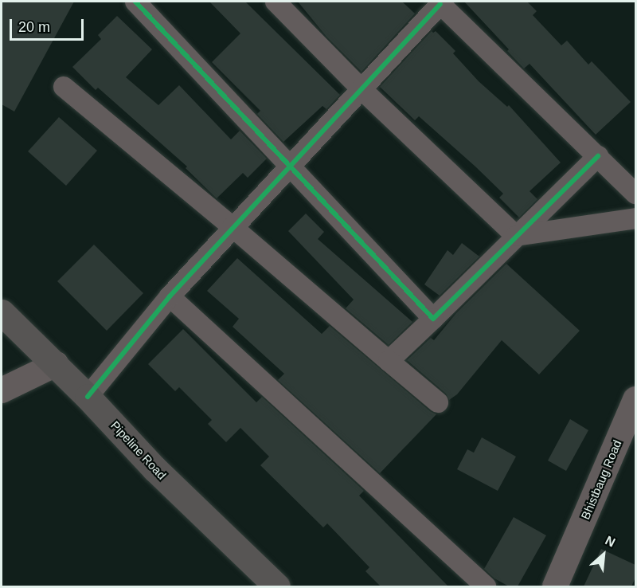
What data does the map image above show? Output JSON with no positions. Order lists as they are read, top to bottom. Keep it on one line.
{"streets":{"main road":["Pipeline Road"],"street":["Bhistbaug Road"]},"scale_bar":"20 m","north":"top right"}
